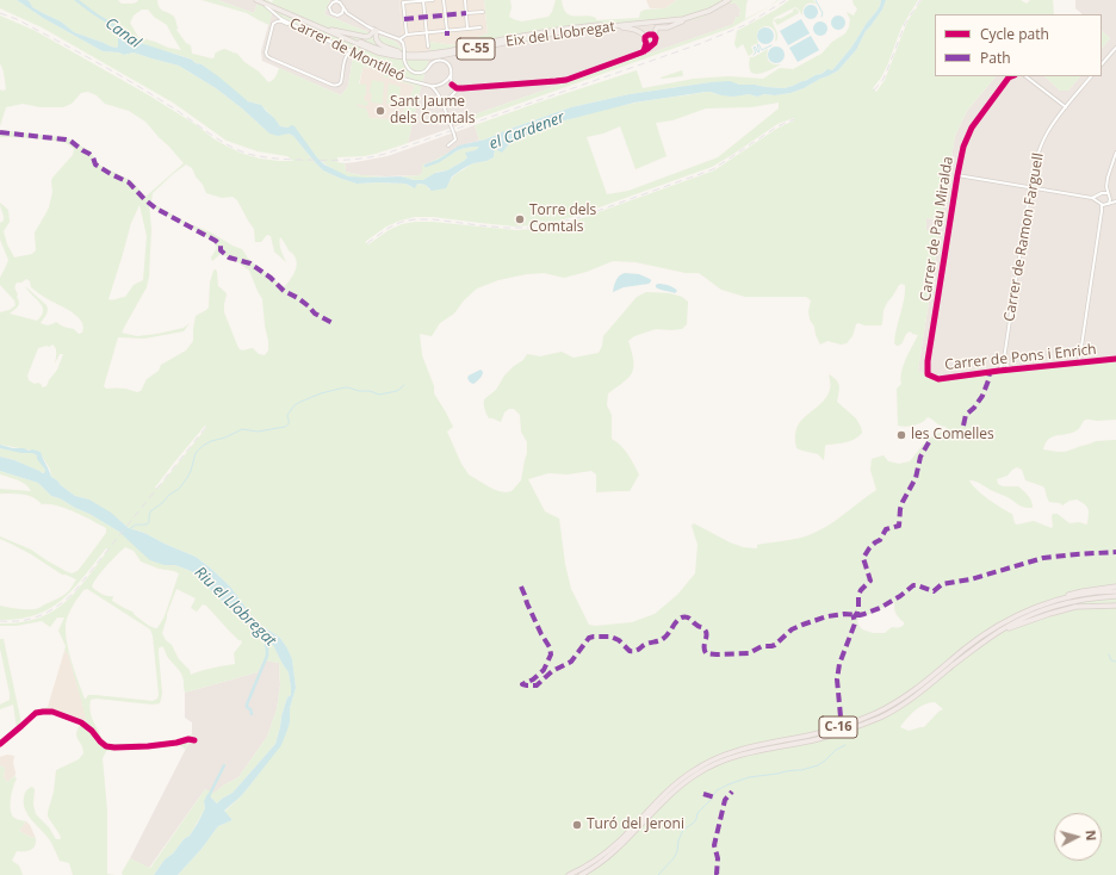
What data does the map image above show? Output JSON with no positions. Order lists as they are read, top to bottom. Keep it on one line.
{"streets":{"highway":["Eix del Llobregat","C-55","C-16"],"street":["Carrer de Montlleó","Carrer de Pau Miralda","Carrer de Ramon Farguell","Carrer de Pons i Enrich"]},"crossings":[["Carrer de Pau Miralda","Carrer de Pons i Enrich"],["Carrer de Ramon Farguell","Carrer de Pons i Enrich"]],"water":["Canal","el Cardener","Riu el Llobregat"],"places":["Sant Jaume dels Comtals","Torre dels Comtals","les Comelles","Turó del Jeroni"],"legend":["Cycle path","Path"],"north":"right"}
